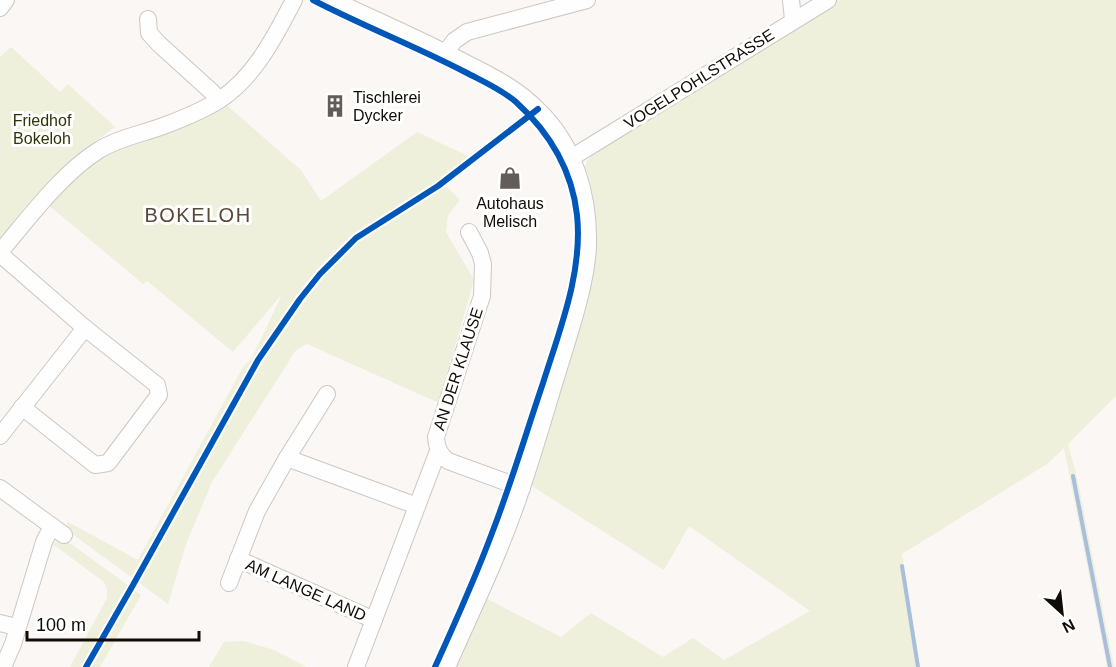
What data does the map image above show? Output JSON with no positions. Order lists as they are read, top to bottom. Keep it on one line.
{"streets":{"street":["VOGELPOHLSTRASSE","AN DER KLAUSE","AM LANGE LAND"]},"crossings":[["AN DER KLAUSE","AM LANGE LAND"]],"districts":["BOKELOH"],"parks":["Friedhof Bokeloh"],"places":{"building":["Tischlerei Dycker"],"shop":["Autohaus Melisch"]},"scale_bar":"100 m","north":"bottom right"}
